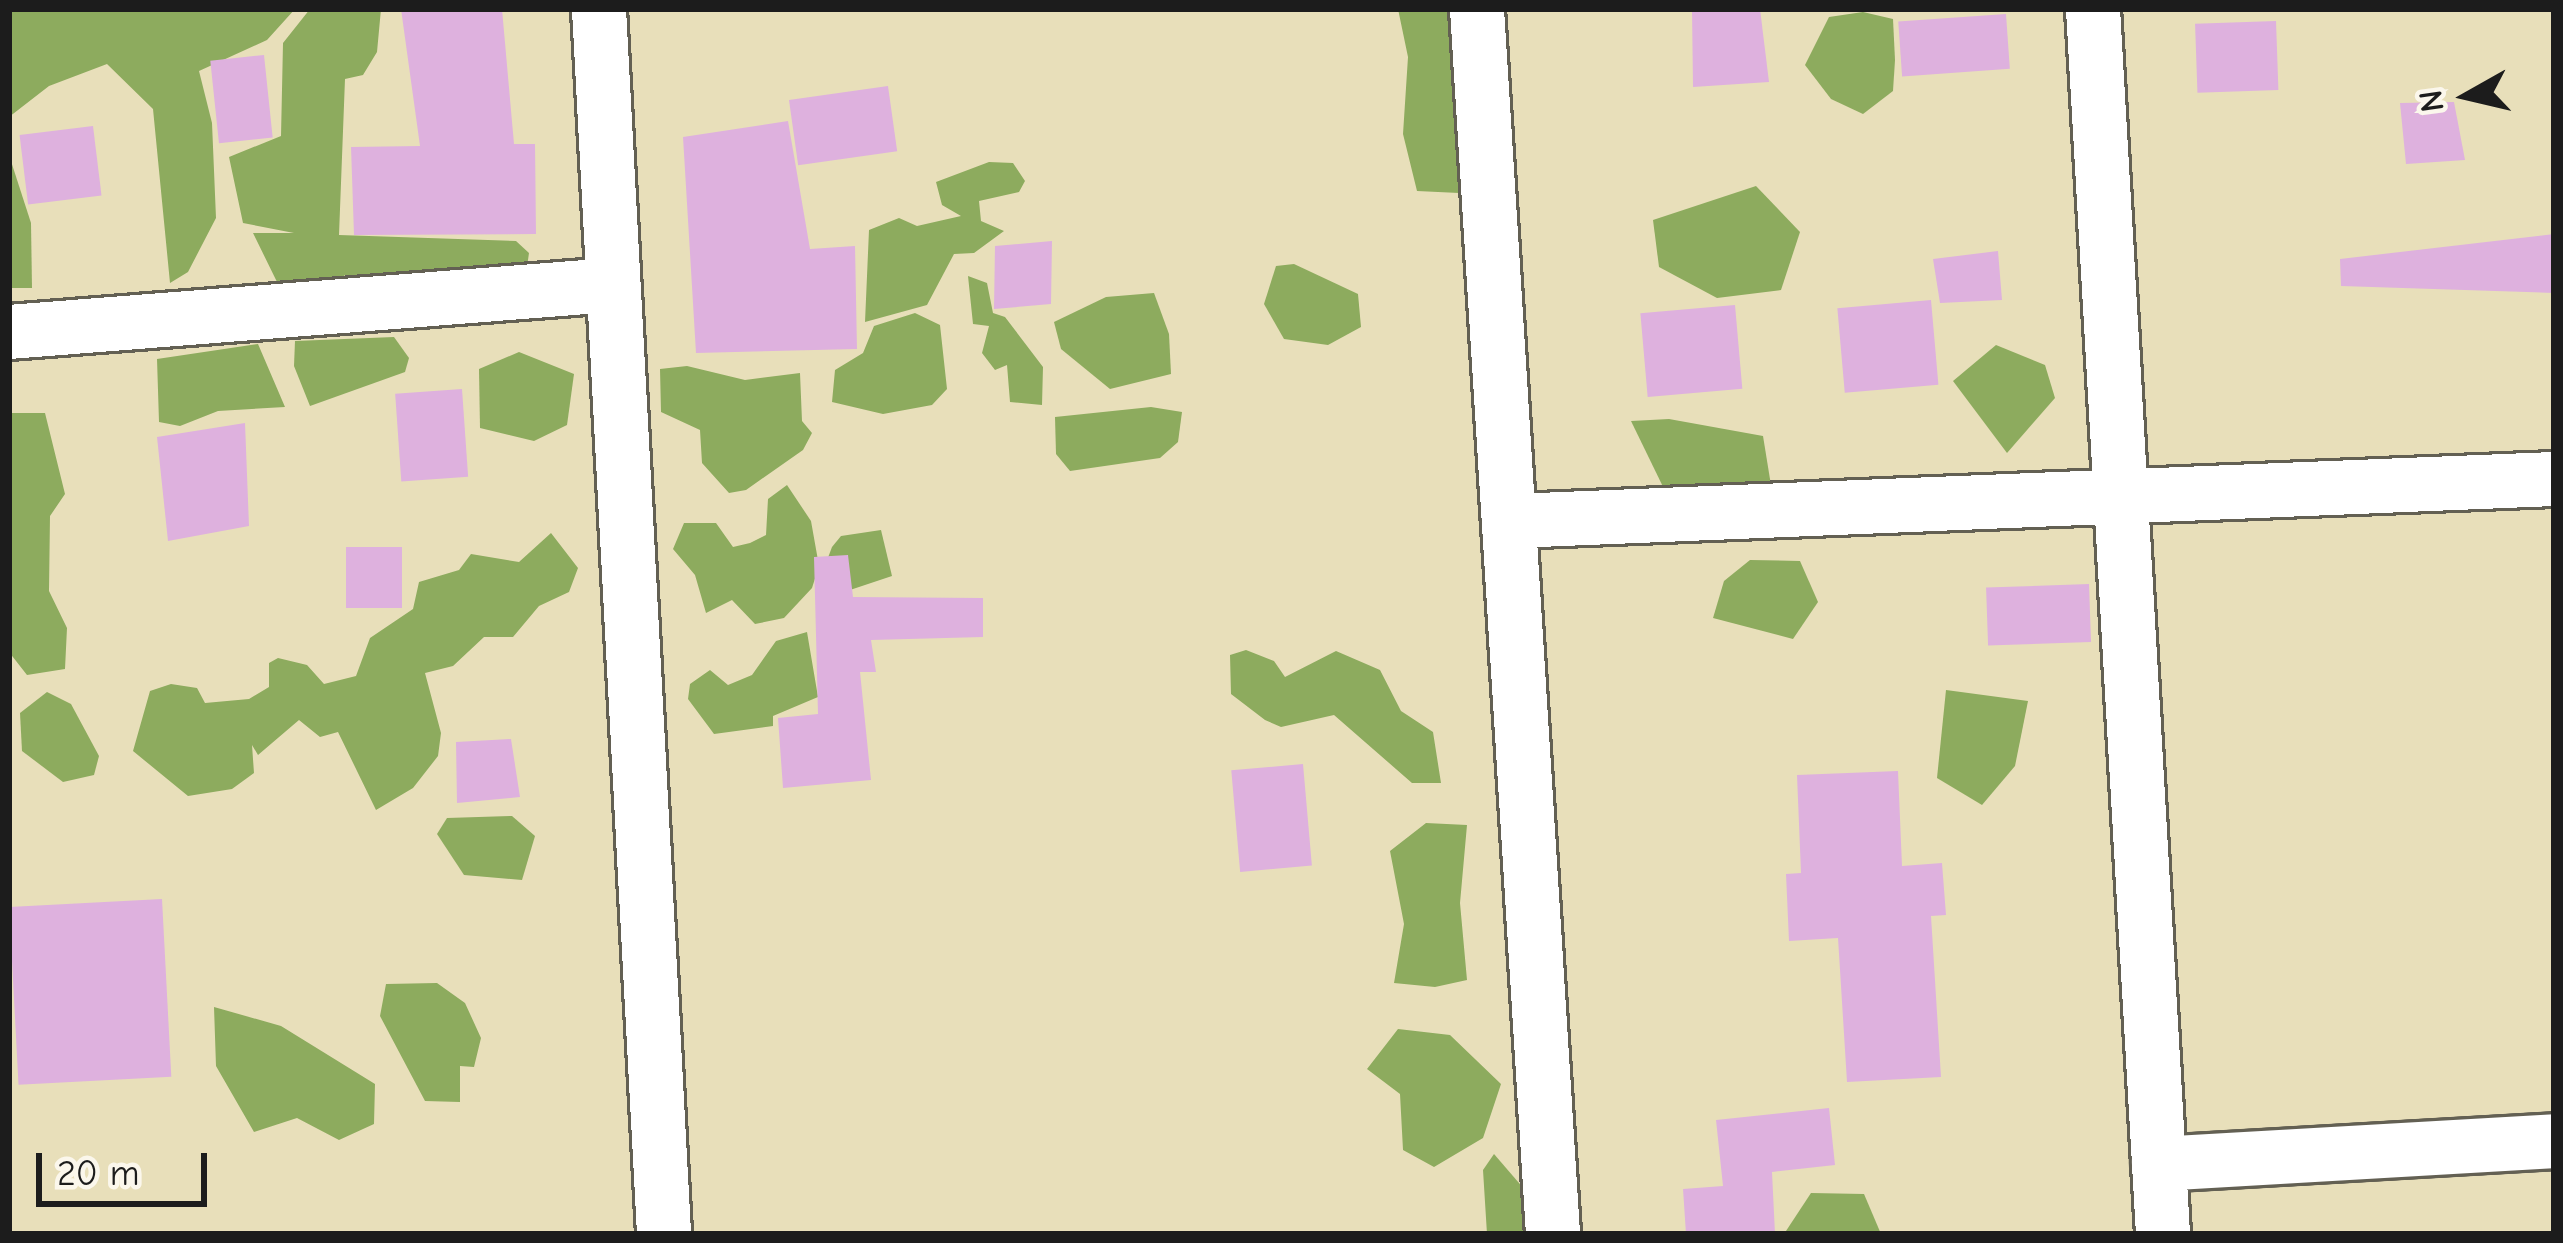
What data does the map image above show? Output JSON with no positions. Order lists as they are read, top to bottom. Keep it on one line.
{"scale_bar":"20 m","north":"left"}
